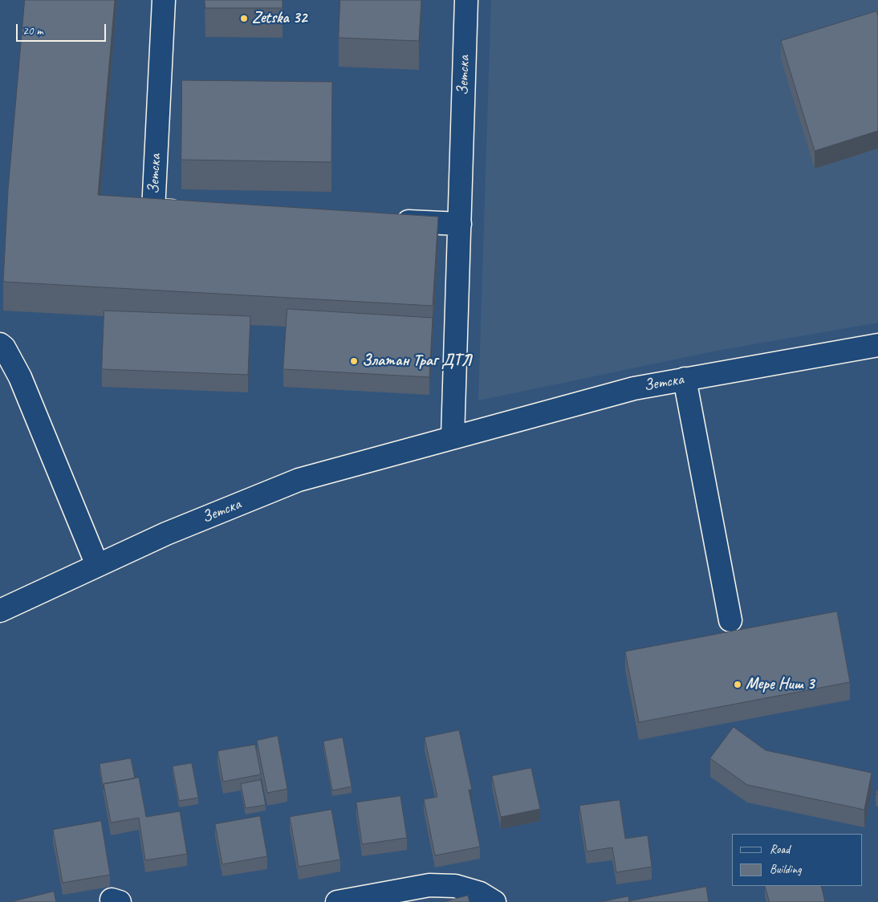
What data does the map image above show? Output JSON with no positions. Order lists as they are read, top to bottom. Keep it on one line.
{"streets":{"street":["Зетска"]},"places":["Zetska 32","Златан Траг ДТЛ","Мере Ниш 3"],"legend":["Road","Building"],"scale_bar":"20 m"}
